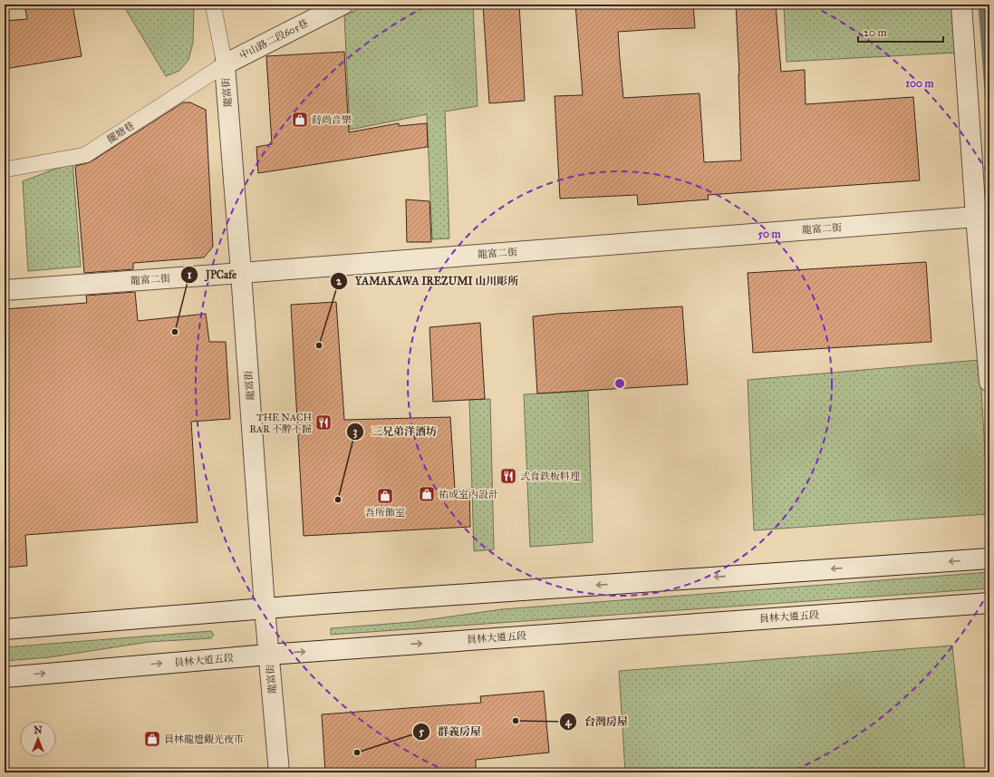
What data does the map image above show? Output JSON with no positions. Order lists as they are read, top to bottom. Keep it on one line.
{"streets":{"street":["中山路二段605巷","龍富街","龍富二街","員林大道五段"],"lane":["擺塘巷"]},"crossings":[["中山路二段605巷","龍富街"],["中山路二段605巷","擺塘巷"],["龍富街","擺塘巷"],["龍富街","龍富二街"],["龍富街","員林大道五段"]],"places":{"shop":["蒔尚音樂","祐成室內設計","吾所飾室","員林龍燈觀光夜市"],"other":["JPCafe","YAMAKAWA IREZUMI 山川彫所","三兄弟洋酒坊","台灣房屋","群義房屋"],"restaurant":["THE NACH BAR 不醉不歸","弎食鉄板料理"]},"scale_bar":"20 m","north":"top","rings":["100 m","50 m"]}
